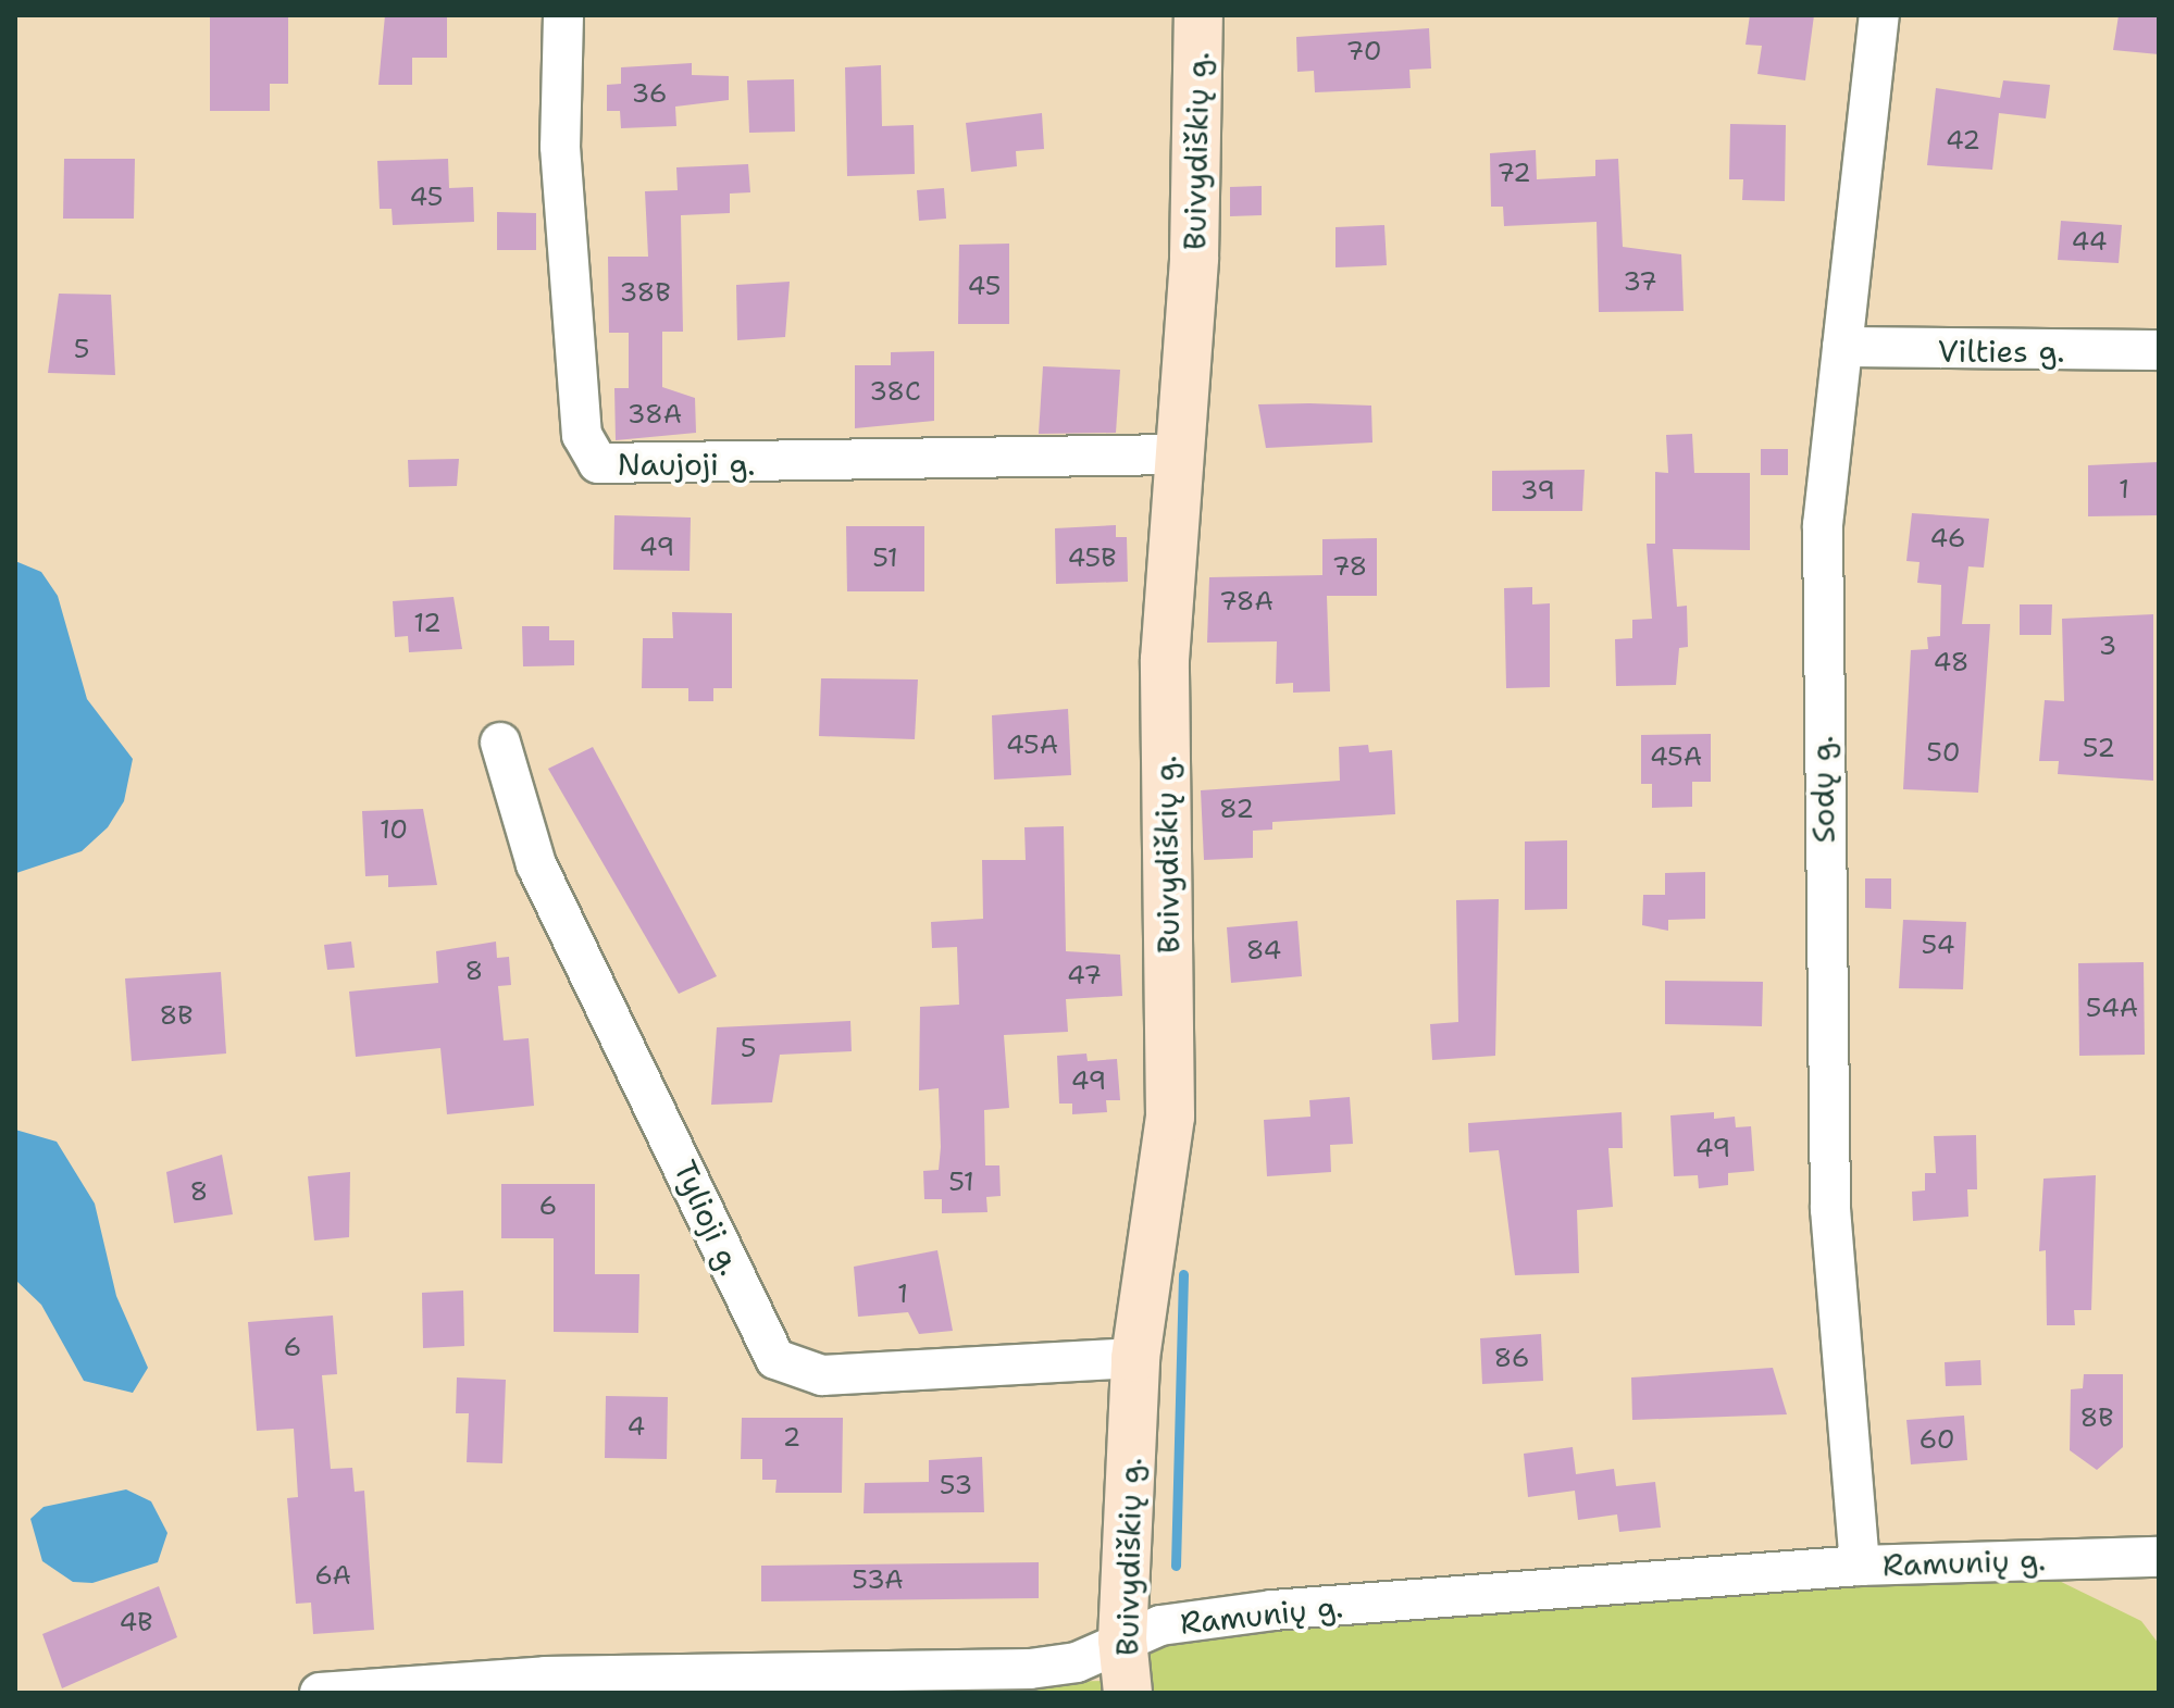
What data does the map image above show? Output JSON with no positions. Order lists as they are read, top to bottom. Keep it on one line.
{"streets":{"main road":["Buivydiškių g."],"street":["Vilties g.","Naujoji g.","Sodų g.","Tylioji g.","Ramunių g."]},"crossings":[["Buivydiškių g.","Naujoji g."],["Buivydiškių g.","Tylioji g."],["Buivydiškių g.","Ramunių g."],["Vilties g.","Sodų g."],["Sodų g.","Ramunių g."]],"house_numbers":["70","36","42","72","45","44","37","45","38B","5","38C","38A","1","39","46","49","51","45B","78","78A","12","3","48","45A","52","50","45A","82","10","54","84","8","47","54A","8B","5","49","49","51","8","6","1","6","86","8B","4","2","60","53","6A","53A","4B"]}
